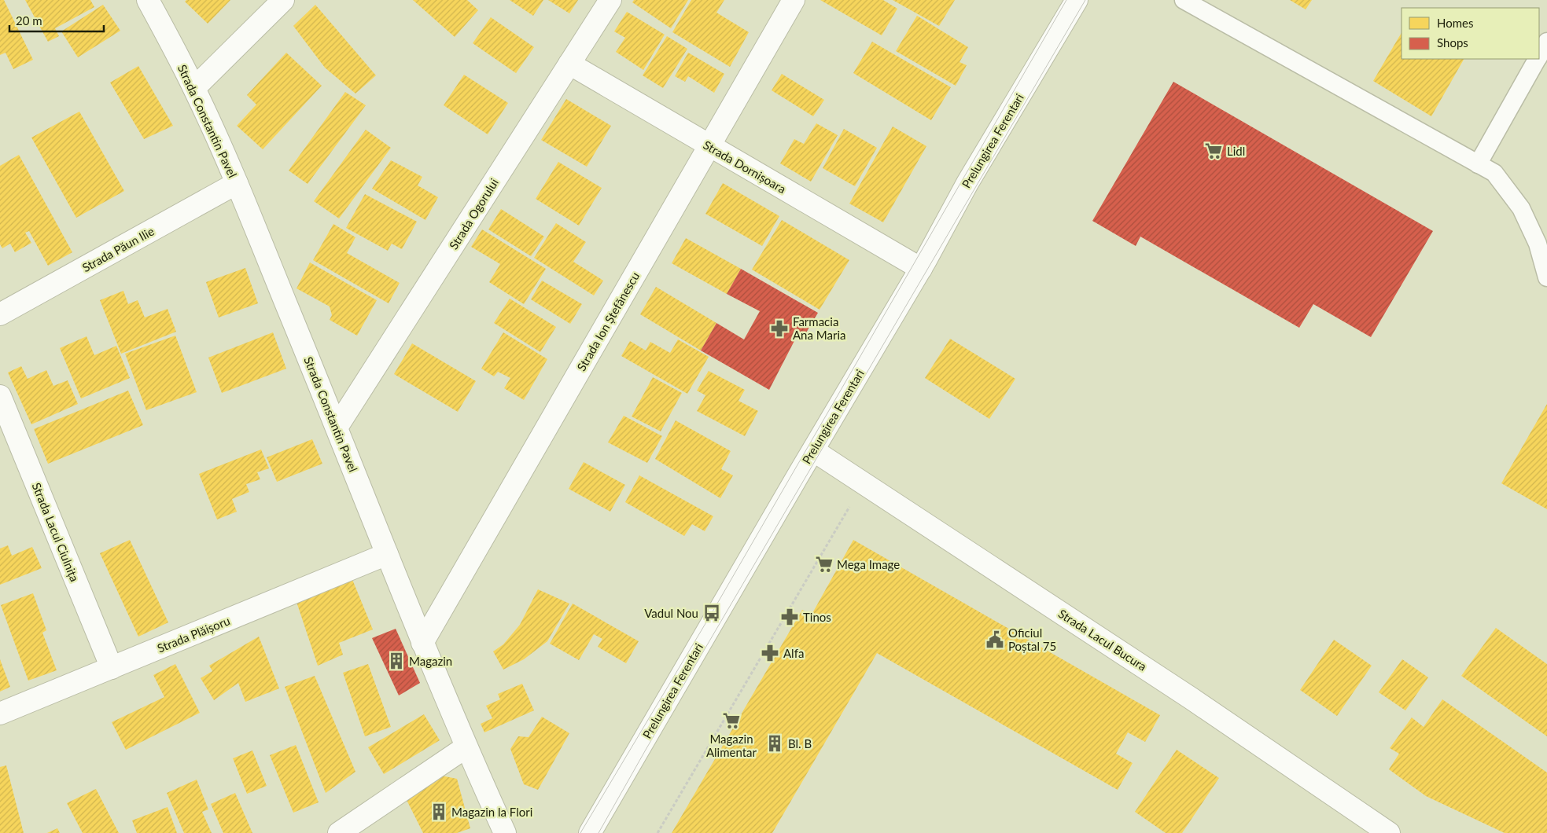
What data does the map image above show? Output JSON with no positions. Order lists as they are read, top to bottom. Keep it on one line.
{"streets":{"street":["Strada Constantin Pavel","Prelungirea Ferentari","Strada Dornișoara","Strada Ogorului","Strada Păun Ilie","Strada Ion Ștefănescu","Strada Lacul Ciulnița","Strada Plăișoru","Strada Lacul Bucura"]},"crossings":[["Strada Constantin Pavel","Strada Ogorului"],["Strada Constantin Pavel","Strada Păun Ilie"],["Strada Constantin Pavel","Strada Ion Ștefănescu"],["Strada Constantin Pavel","Strada Plăișoru"],["Prelungirea Ferentari","Strada Dornișoara"],["Prelungirea Ferentari","Strada Lacul Bucura"],["Strada Dornișoara","Strada Ogorului"],["Strada Dornișoara","Strada Ion Ștefănescu"],["Strada Lacul Ciulnița","Strada Plăișoru"]],"places":{"supermarket":["Lidl","Mega Image","Magazin Alimentar"],"pharmacy":["Farmacia Ana Maria","Tinos","Alfa"],"bus stop":["Vadul Nou"],"public building":["Oficiul Poștal 75"],"building":["Magazin","Bl. B","Magazin la Flori"]},"legend":["Homes","Shops"],"scale_bar":"20 m"}
